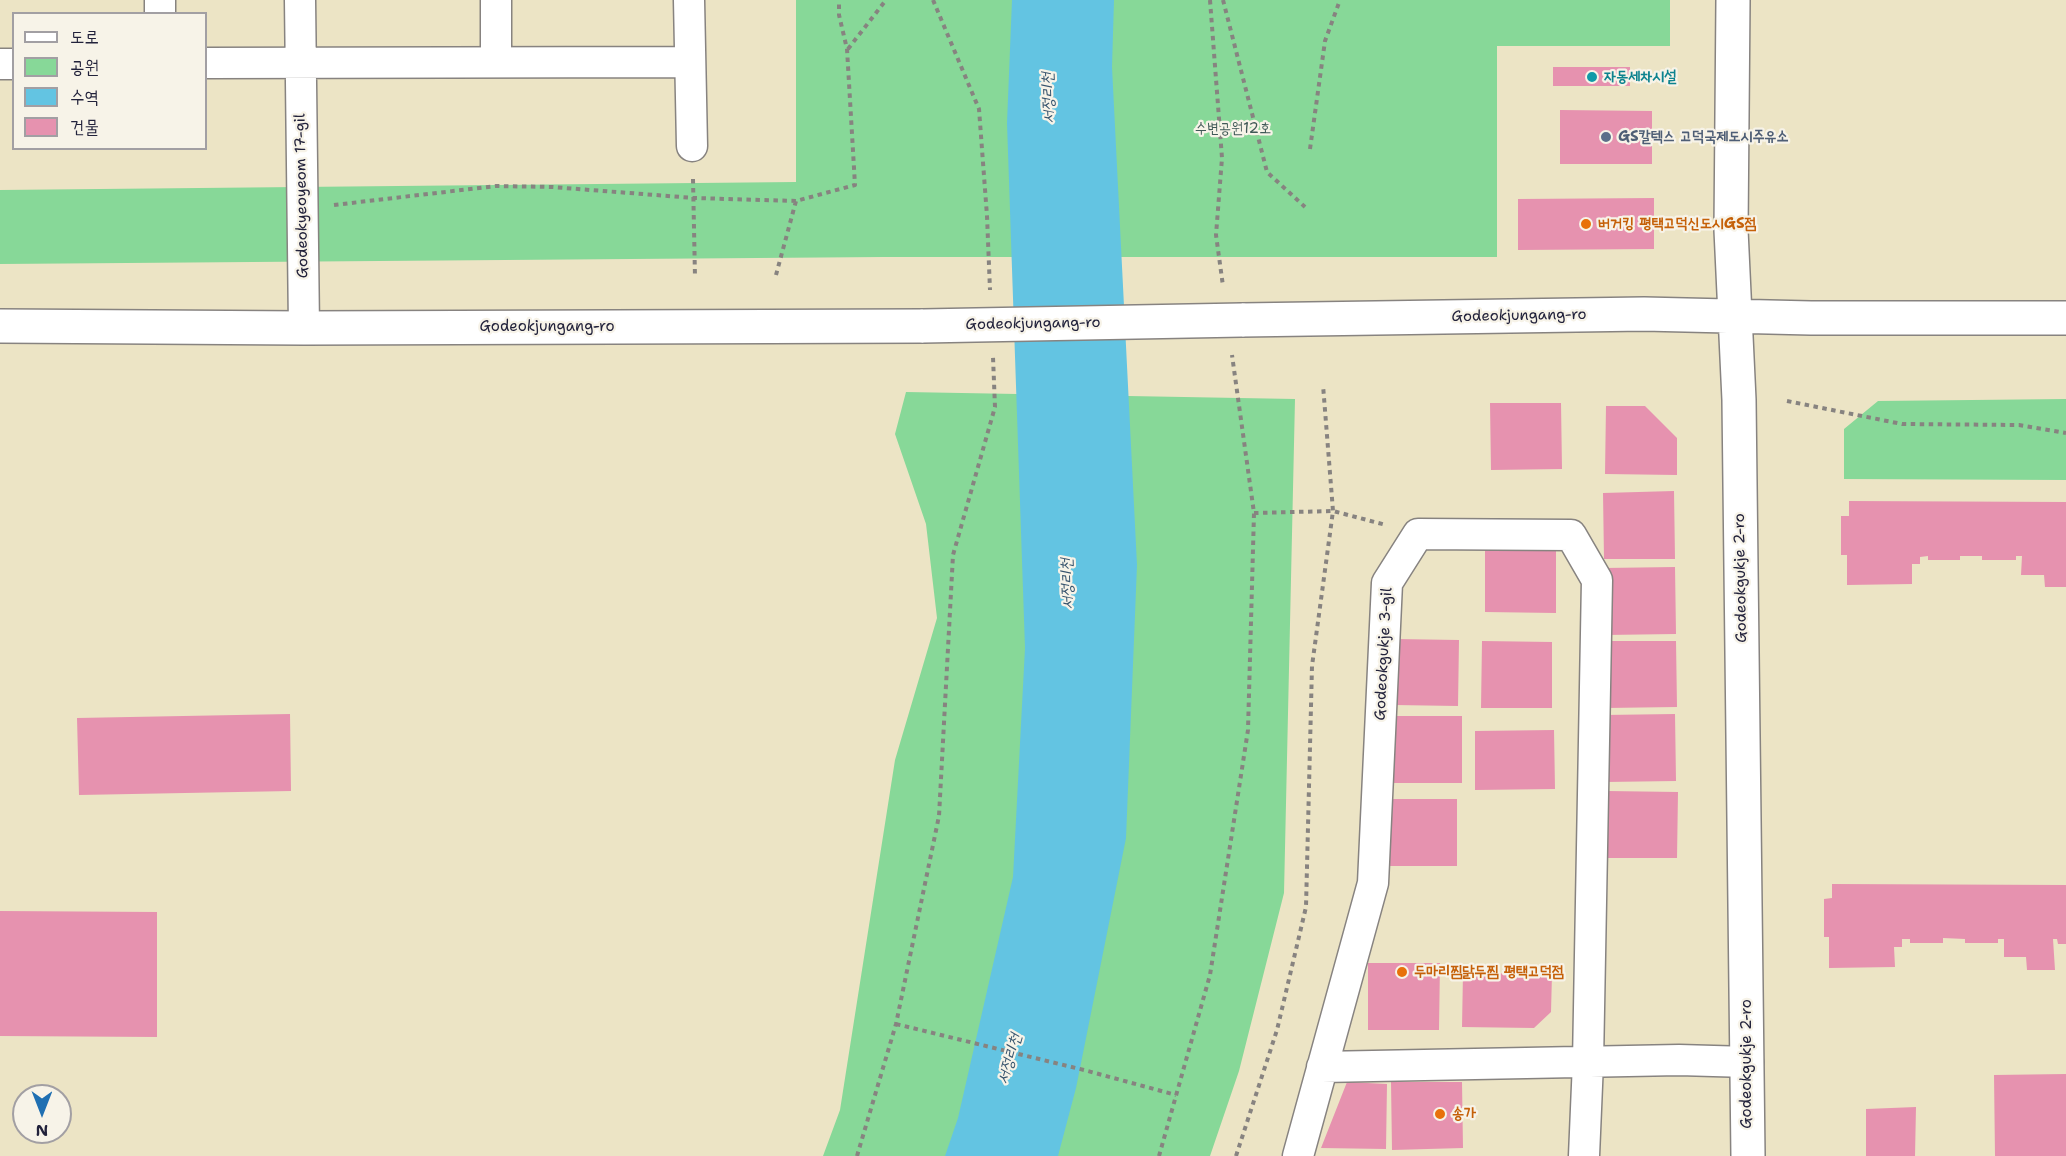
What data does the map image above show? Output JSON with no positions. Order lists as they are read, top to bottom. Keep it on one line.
{"streets":{"street":["Godeokyeoyeom 17-gil","Godeokjungang-ro","Godeokgukje 2-ro","Godeokgukje 3-gil"]},"crossings":[["Godeokyeoyeom 17-gil","Godeokjungang-ro"],["Godeokjungang-ro","Godeokgukje 2-ro"]],"water":["서정리천"],"parks":["수변공원12호"],"places":["자동세차시설","GS칼텍스 고덕국제도시주유소","버거킹 평택고덕신도시GS점","두마리찜닭두찜 평택고덕점","송가"],"legend":["도로","공원","수역","건물"],"north":"bottom"}
